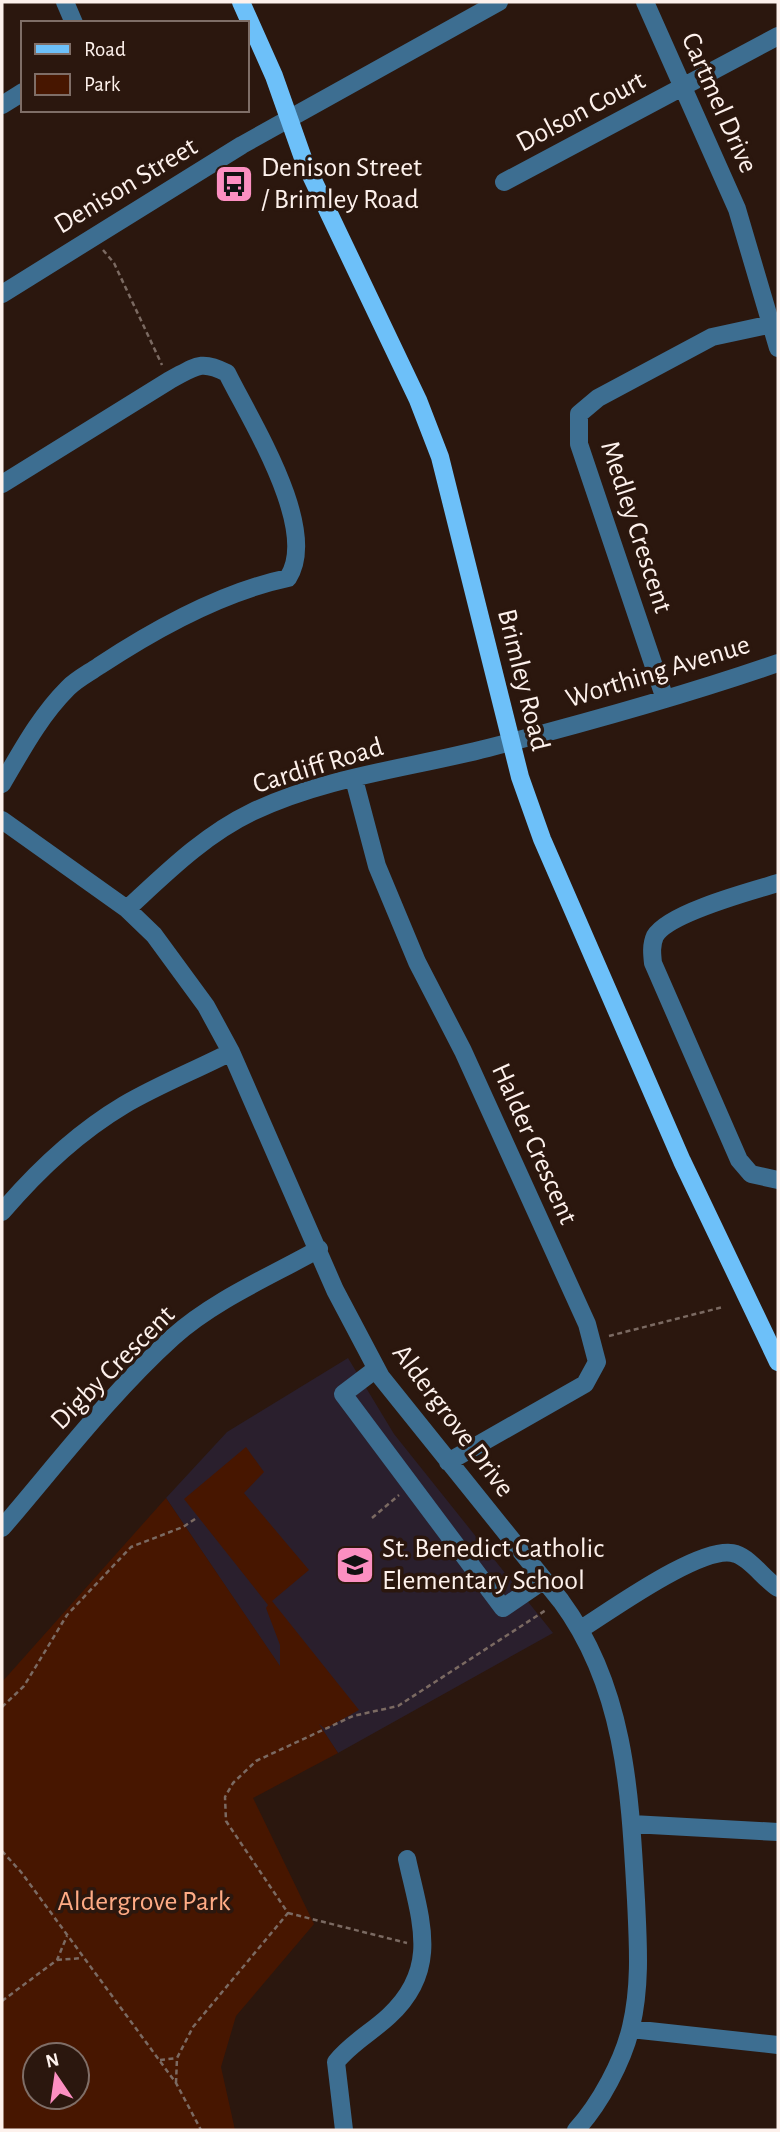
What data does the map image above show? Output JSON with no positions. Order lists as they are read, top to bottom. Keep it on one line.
{"streets":{"main road":["Brimley Road"],"street":["Cartmel Drive","Dolson Court","Denison Street","Medley Crescent","Worthing Avenue","Cardiff Road","Halder Crescent","Digby Crescent","Aldergrove Drive"]},"crossings":[["Cartmel Drive","Dolson Court"],["Cartmel Drive","Medley Crescent"],["Denison Street","Brimley Road"],["Medley Crescent","Worthing Avenue"],["Worthing Avenue","Brimley Road"],["Worthing Avenue","Cardiff Road"],["Brimley Road","Cardiff Road"],["Cardiff Road","Halder Crescent"],["Cardiff Road","Aldergrove Drive"],["Halder Crescent","Aldergrove Drive"],["Digby Crescent","Aldergrove Drive"]],"parks":["Aldergrove Park"],"places":{"bus stop":["Denison Street / Brimley Road"],"school or university":["St. Benedict Catholic Elementary School"]},"legend":["Road","Park"],"north":"top"}
